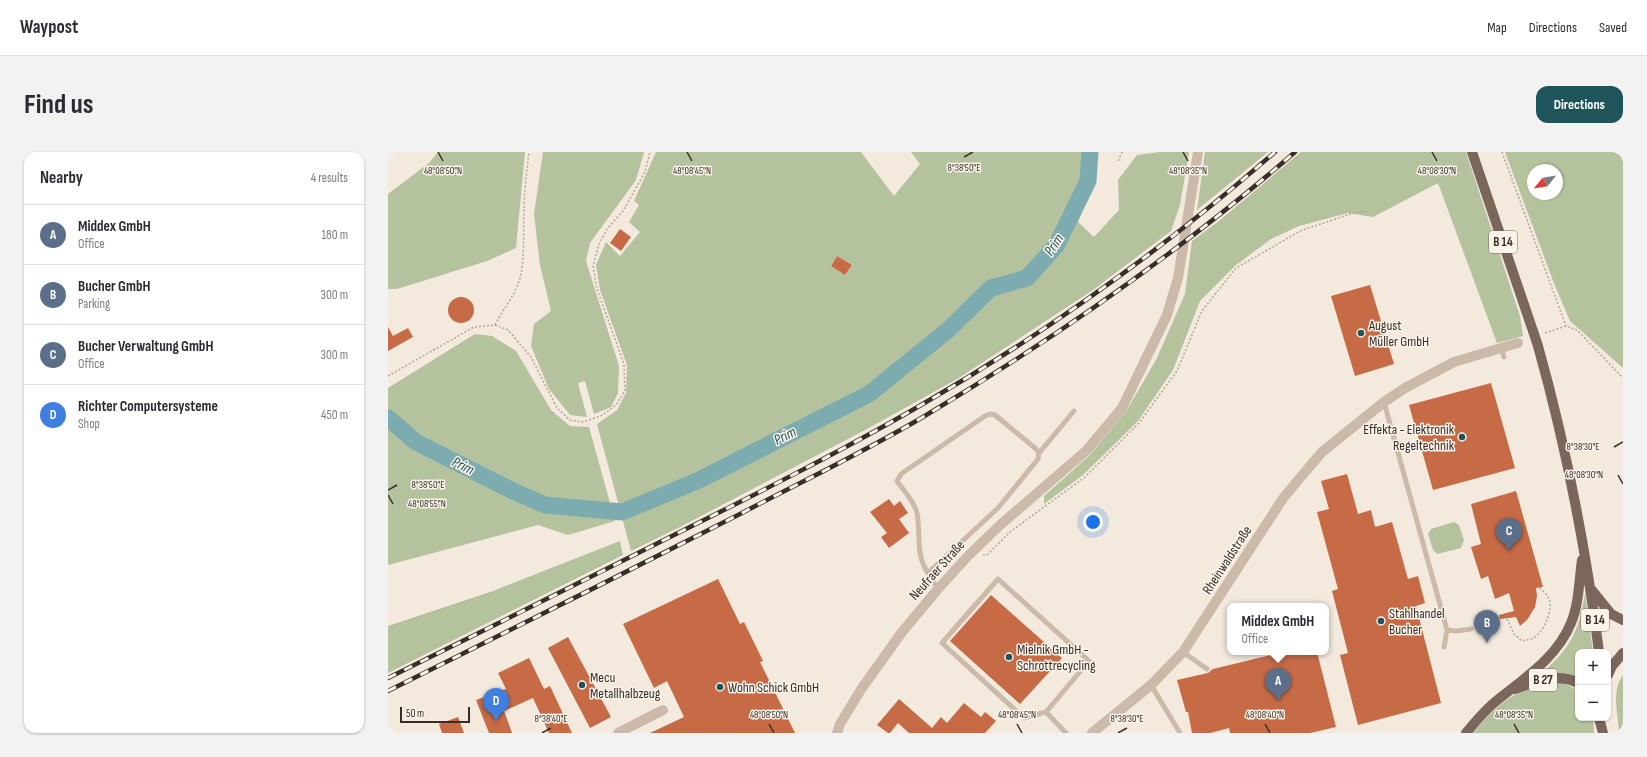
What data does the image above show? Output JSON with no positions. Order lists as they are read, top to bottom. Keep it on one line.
{"streets":{"main road":["B 14","B 27"],"street":["Rheinwaldstraße","Neufraer Straße"]},"water":["Prim"],"places":["August Müller GmbH","Effekta - Elektronik Regeltechnik","Stahlhandel Bucher","Mielnik GmbH - Schrottrecycling","Mecu Metallhalbzeug","Wohn Schick GmbH"],"scale_bar":"50 m","north":"bottom left","page":{"header":"Waypost","nav":["Map","Directions","Saved"],"buttons":"Directions","title":"Find us","heading":["Nearby","4 results"],"list":[{"mark":"A","name":"Middex GmbH","note":"Office","value":"180 m"},{"mark":"B","name":"Bucher GmbH","note":"Parking","value":"300 m"},{"mark":"C","name":"Bucher Verwaltung GmbH","note":"Office","value":"300 m"},{"mark":"D","name":"Richter Computersysteme","note":"Shop","value":"450 m"}],"pins":["C","B","A","D"],"popup":["Middex GmbH","Office"],"map_buttons":["+","−"],"scale":"50 m"},"coordinates":["8°38'50\"E","48°08'50\"N","48°08'30\"N","48°08'45\"N","48°08'35\"N","8°38'30\"E","48°08'55\"N","48°08'40\"N","8°38'40\"E"]}
